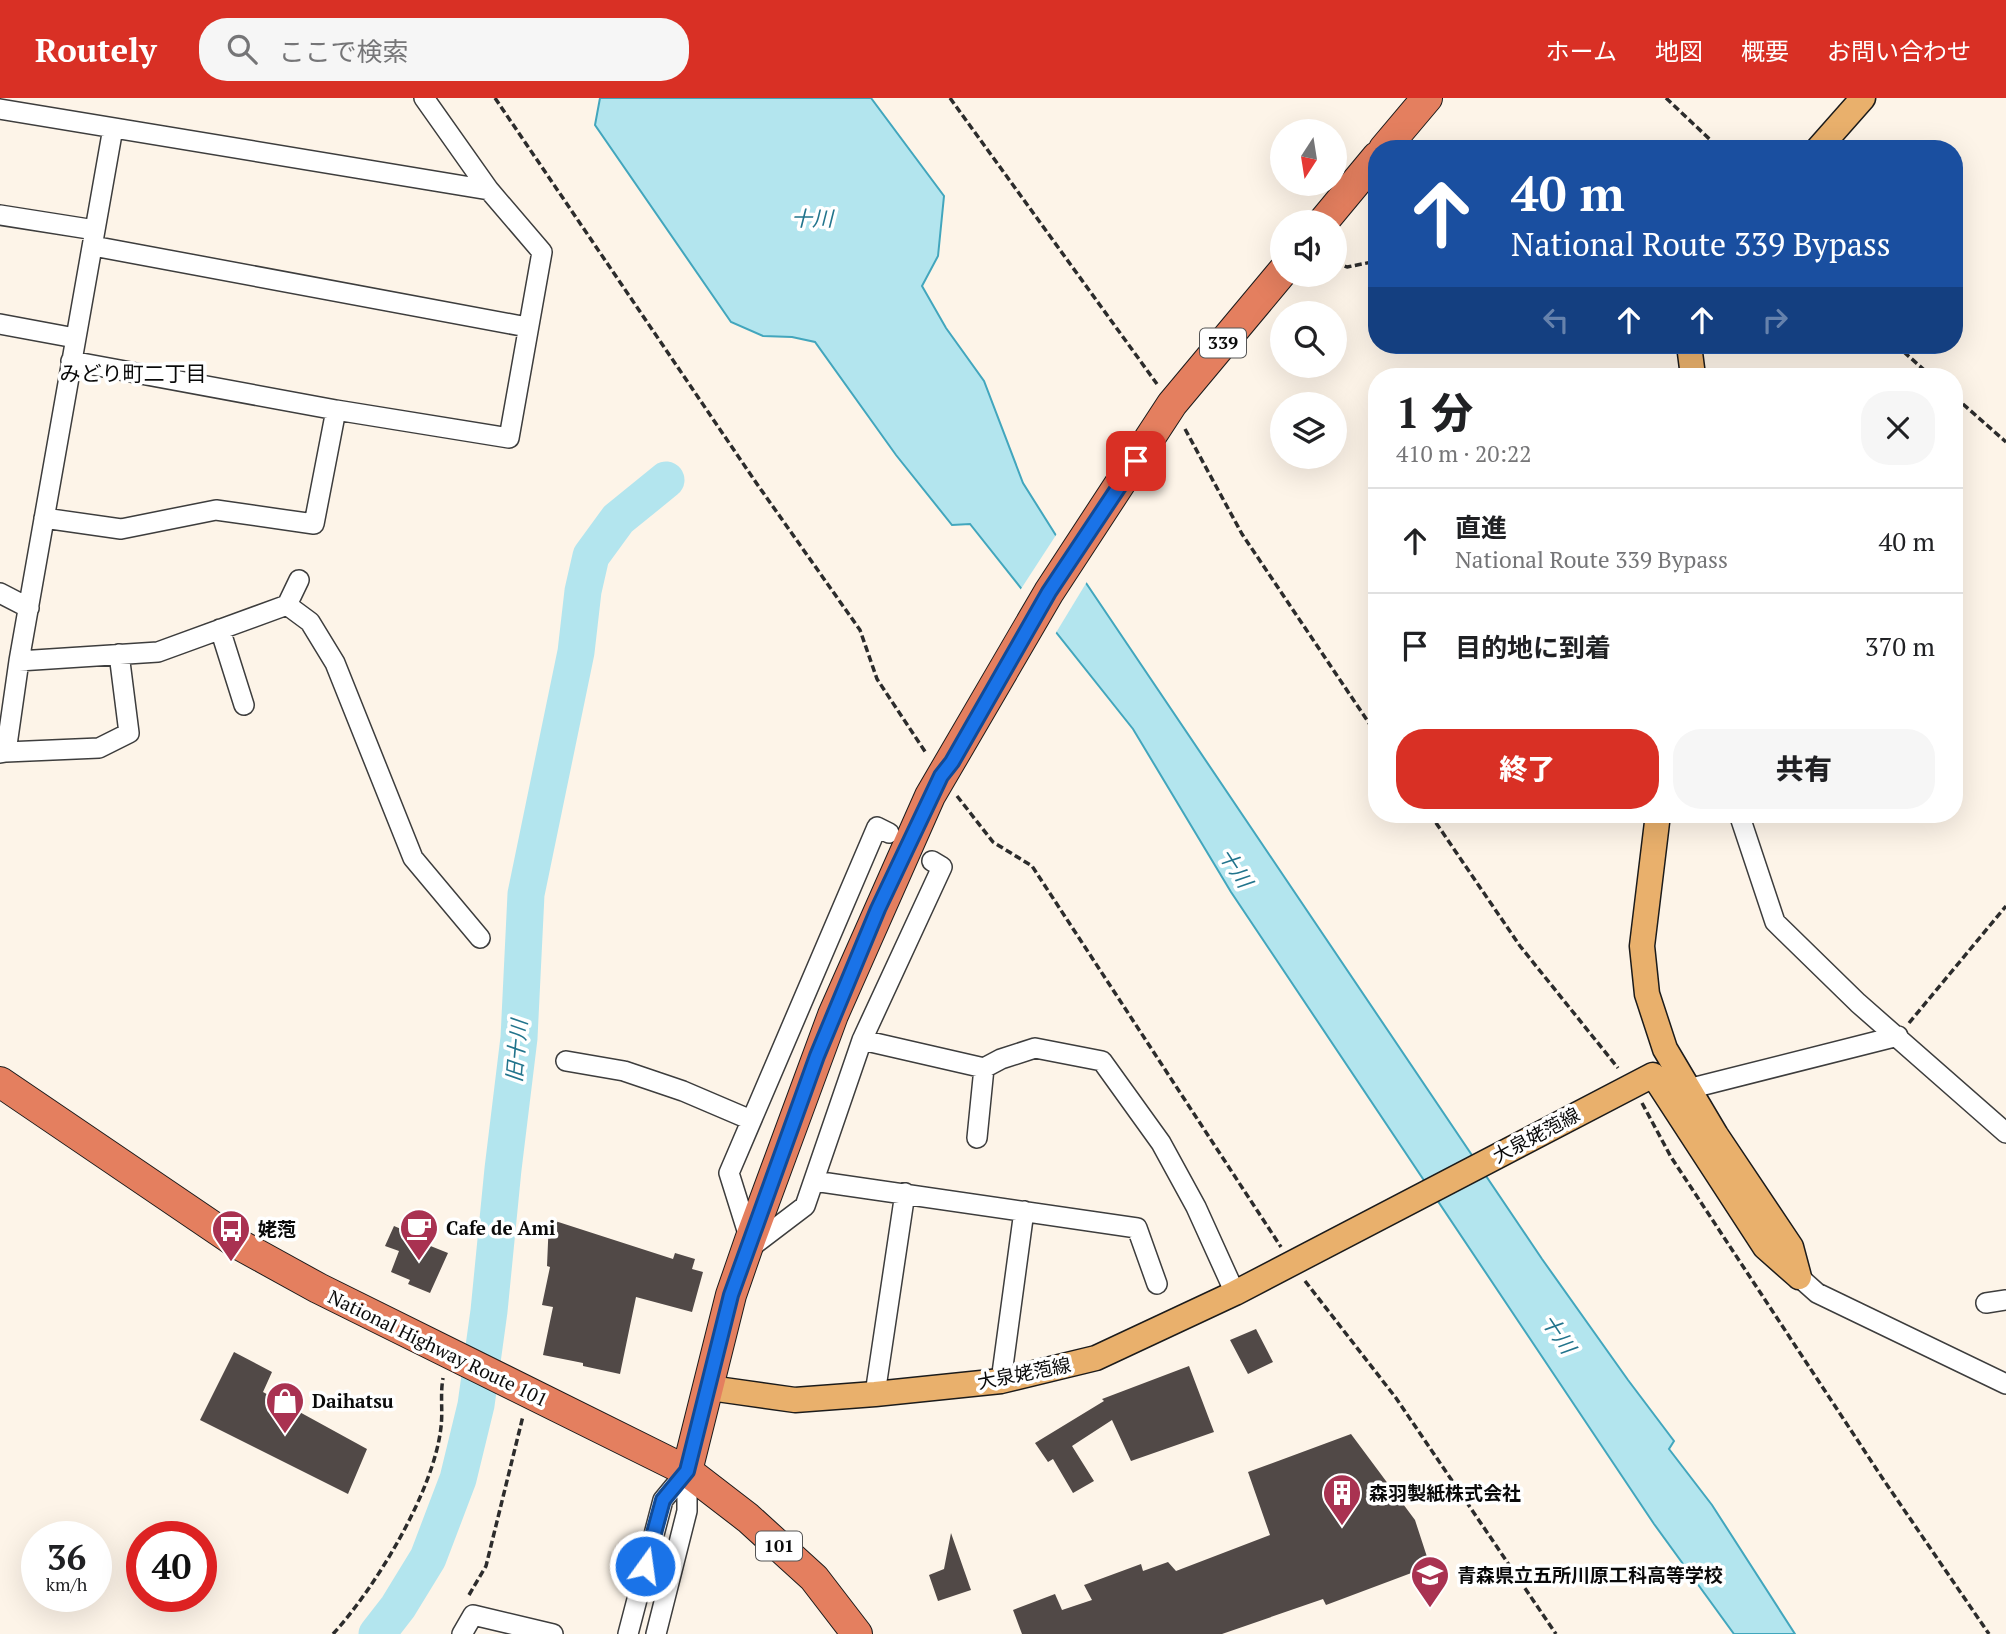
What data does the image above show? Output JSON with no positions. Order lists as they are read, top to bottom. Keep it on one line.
{"streets":{"highway":["339","National Highway Route 101","101"],"main road":["大泉姥萢線"]},"crossings":[["339","大泉姥萢線"],["339","National Highway Route 101"]],"districts":["みどり町二丁目"],"water":["十川","旧十川"],"places":{"cafe":["Cafe de Ami"],"bus stop":["姥萢"],"shop":["Daihatsu"],"building":["森羽製紙株式会社"],"school or university":["青森県立五所川原工科高等学校"]},"north":"bottom","page":{"header":"Routely","search":"ここで検索","nav":["ホーム","地図","概要","お問い合わせ"],"turn":["40 m","National Route 339 Bypass"],"heading":["1 分","410 m · 20:22"],"list":[{"name":"直進","note":"National Route 339 Bypass","value":"40 m"},{"name":"目的地に到着","value":"370 m"}],"buttons":["終了","共有"],"speed":"36 km/h","limit":"40"}}
